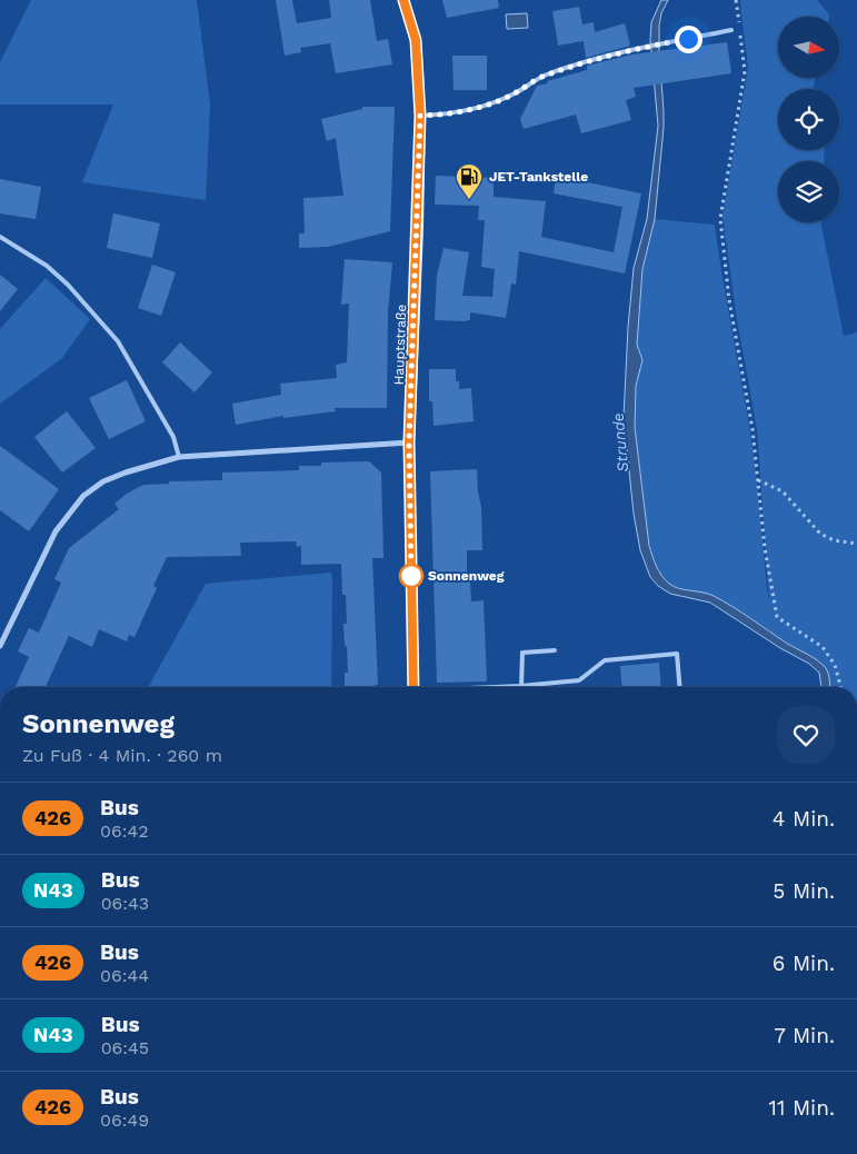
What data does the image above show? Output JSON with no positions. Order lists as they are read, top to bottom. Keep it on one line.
{"streets":{"main road":["Hauptstraße"]},"water":["Strunde"],"places":{"fuel station":["JET-Tankstelle"],"other":["Sonnenweg"]},"lines":["bus line 426"],"north":"right","page":{"heading":["Sonnenweg","Zu Fuß · 4 Min. · 260 m"],"list":[{"mark":"426","name":"Bus","note":"06:42","value":"4 Min."},{"mark":"N43","name":"Bus","note":"06:43","value":"5 Min."},{"mark":"426","name":"Bus","note":"06:44","value":"6 Min."},{"mark":"N43","name":"Bus","note":"06:45","value":"7 Min."},{"mark":"426","name":"Bus","note":"06:49","value":"11 Min."}]}}
